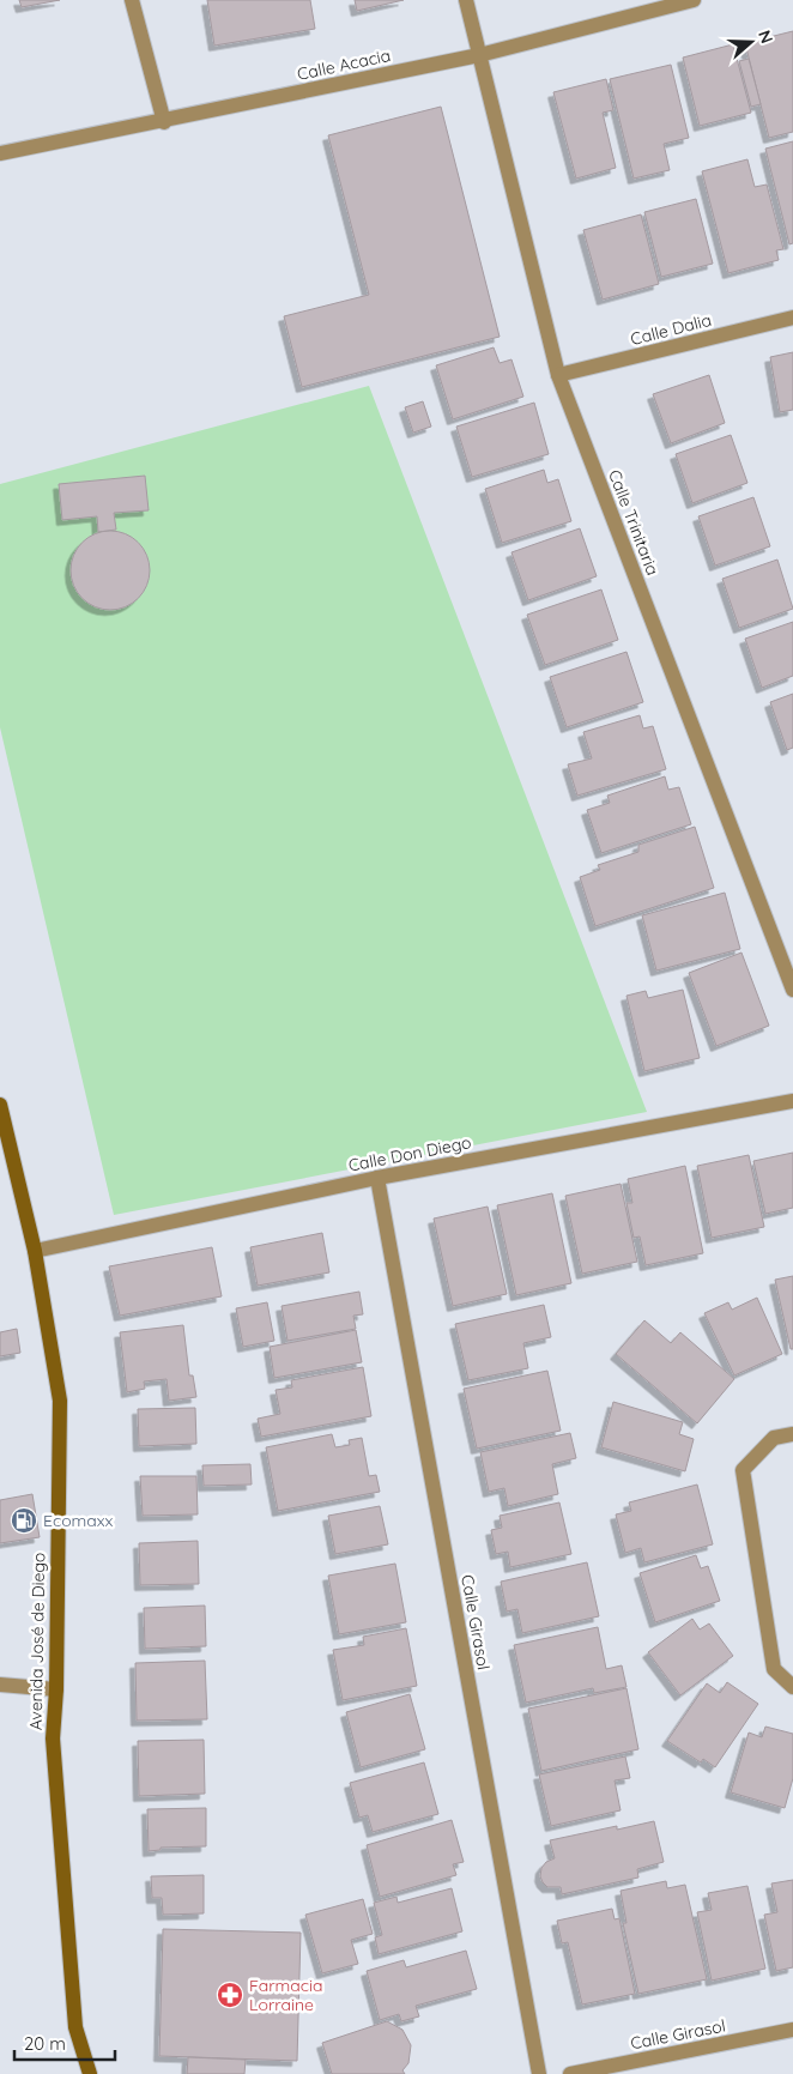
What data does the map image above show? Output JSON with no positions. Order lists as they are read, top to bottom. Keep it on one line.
{"streets":{"street":["Calle Acacia","Calle Dalia","Calle Trinitaria","Calle Don Diego","Calle Girasol","Avenida José de Diego"]},"crossings":[["Calle Acacia","Calle Trinitaria"],["Calle Dalia","Calle Trinitaria"],["Calle Don Diego","Calle Girasol"],["Calle Don Diego","Avenida José de Diego"]],"places":{"fuel station":["Ecomaxx"],"pharmacy":["Farmacia Lorraine"]},"scale_bar":"20 m","north":"right"}
